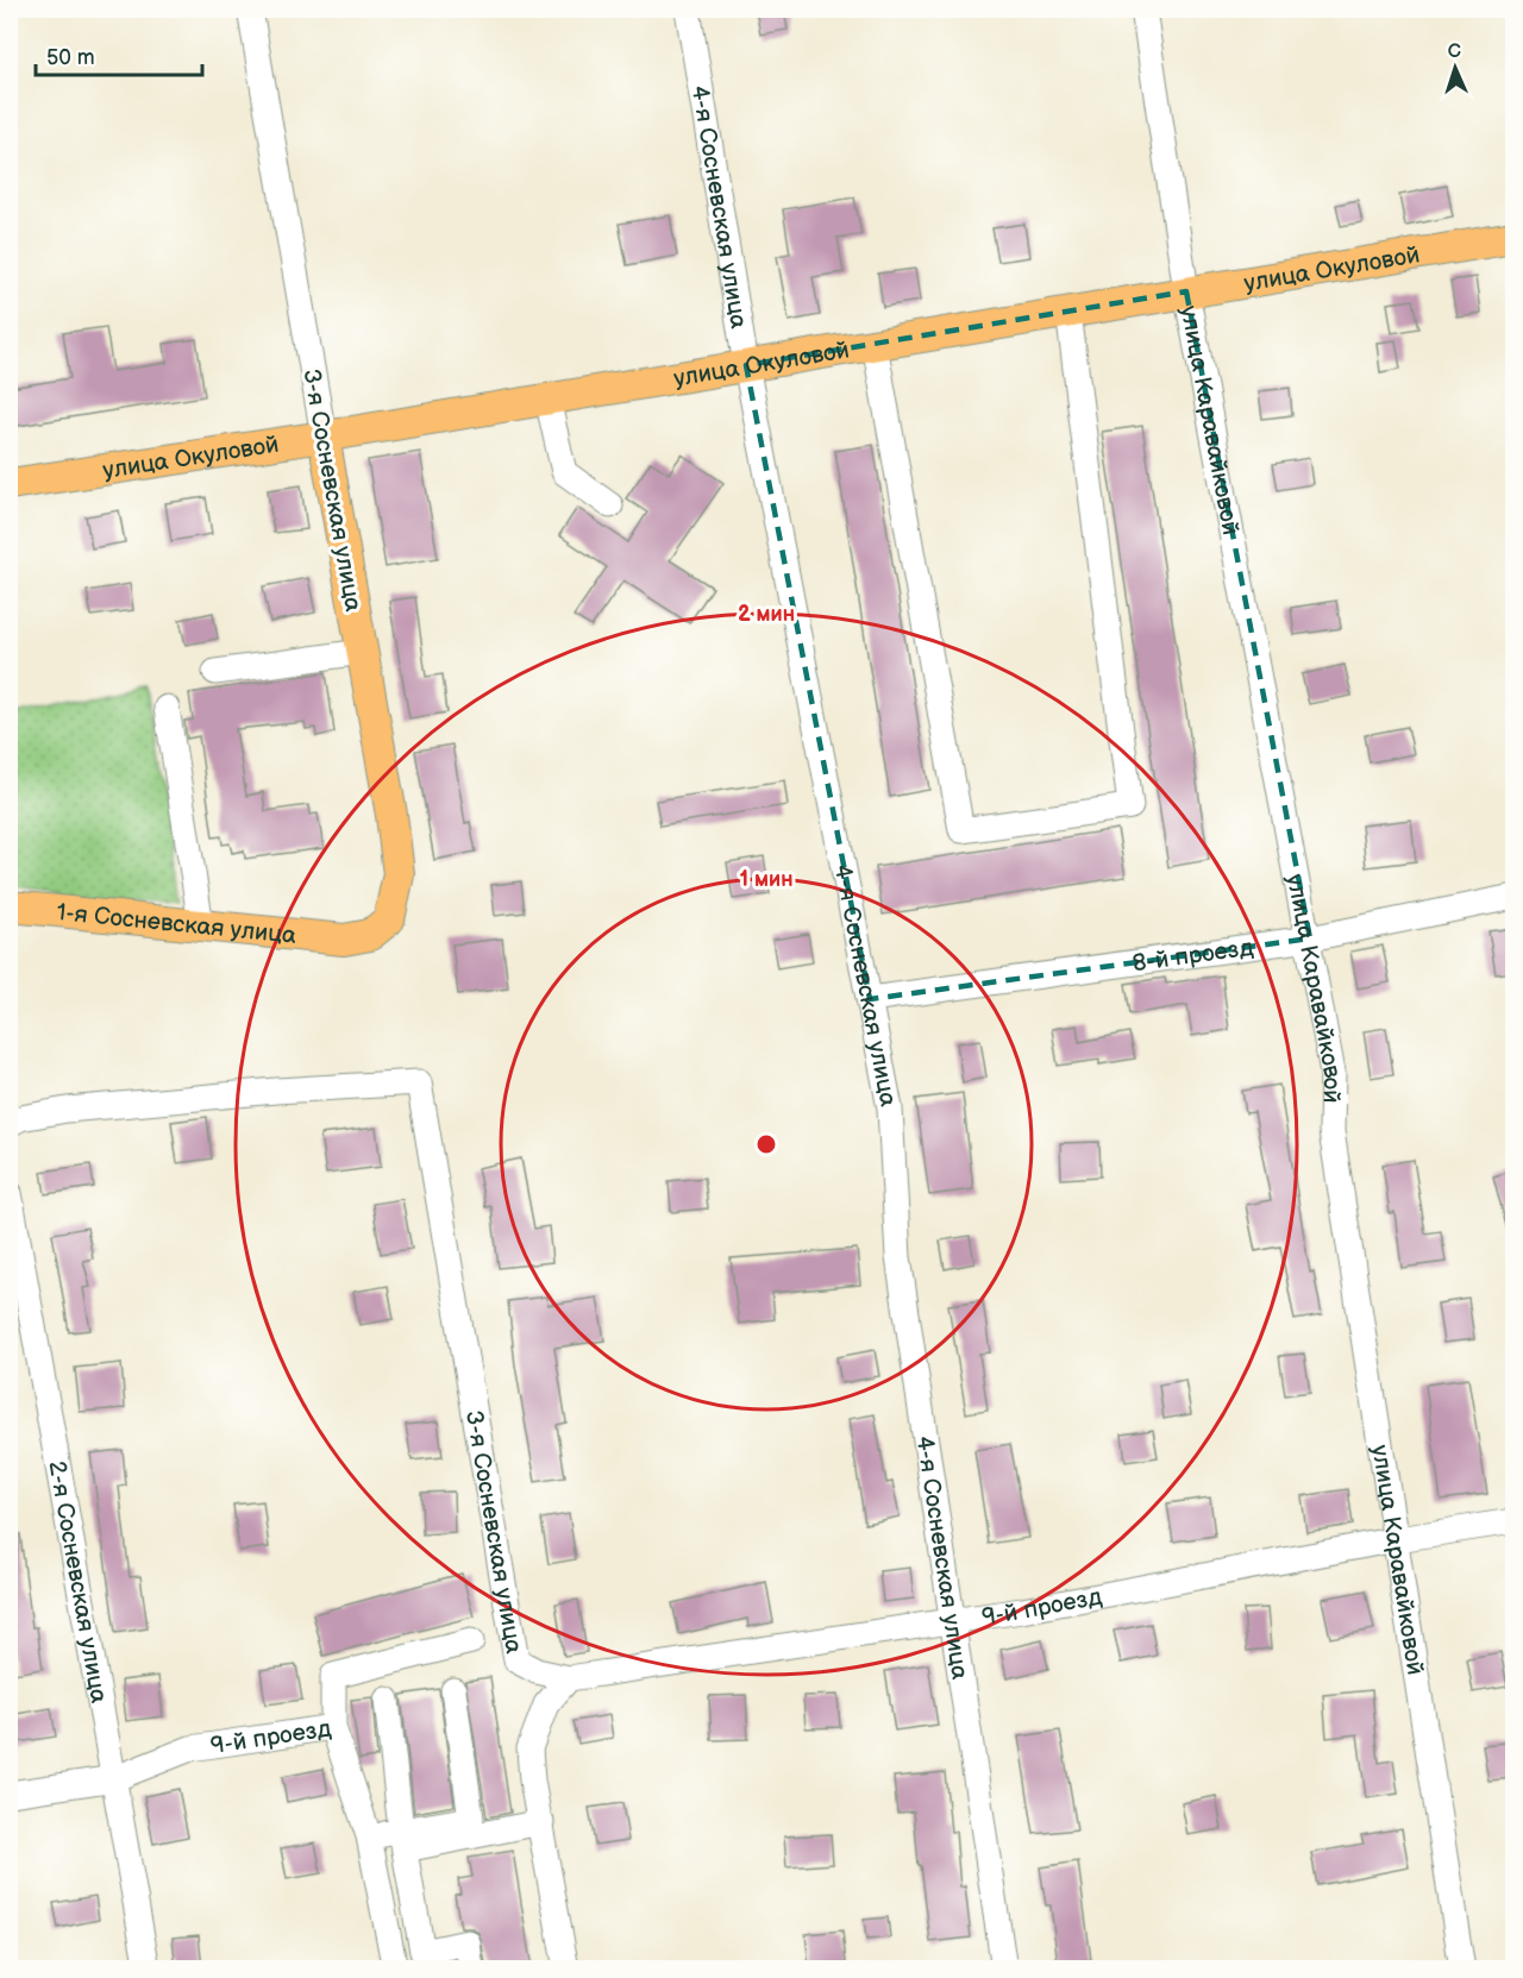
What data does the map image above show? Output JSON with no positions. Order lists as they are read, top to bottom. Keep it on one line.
{"streets":{"main road":["улица Окуловой","3-я Сосневская улица","1-я Сосневская улица"],"street":["4-я Сосневская улица","улица Каравайковой","8-й проезд","2-я Сосневская улица","9-й проезд"]},"crossings":[["4-я Сосневская улица","улица Окуловой"],["4-я Сосневская улица","8-й проезд"],["4-я Сосневская улица","9-й проезд"],["улица Окуловой","улица Каравайковой"],["улица Окуловой","3-я Сосневская улица"],["улица Каравайковой","8-й проезд"],["улица Каравайковой","9-й проезд"],["3-я Сосневская улица","1-я Сосневская улица"],["3-я Сосневская улица","9-й проезд"],["2-я Сосневская улица","9-й проезд"]],"scale_bar":"50 m","north":"top","rings":["2 мин","1 мин"]}
